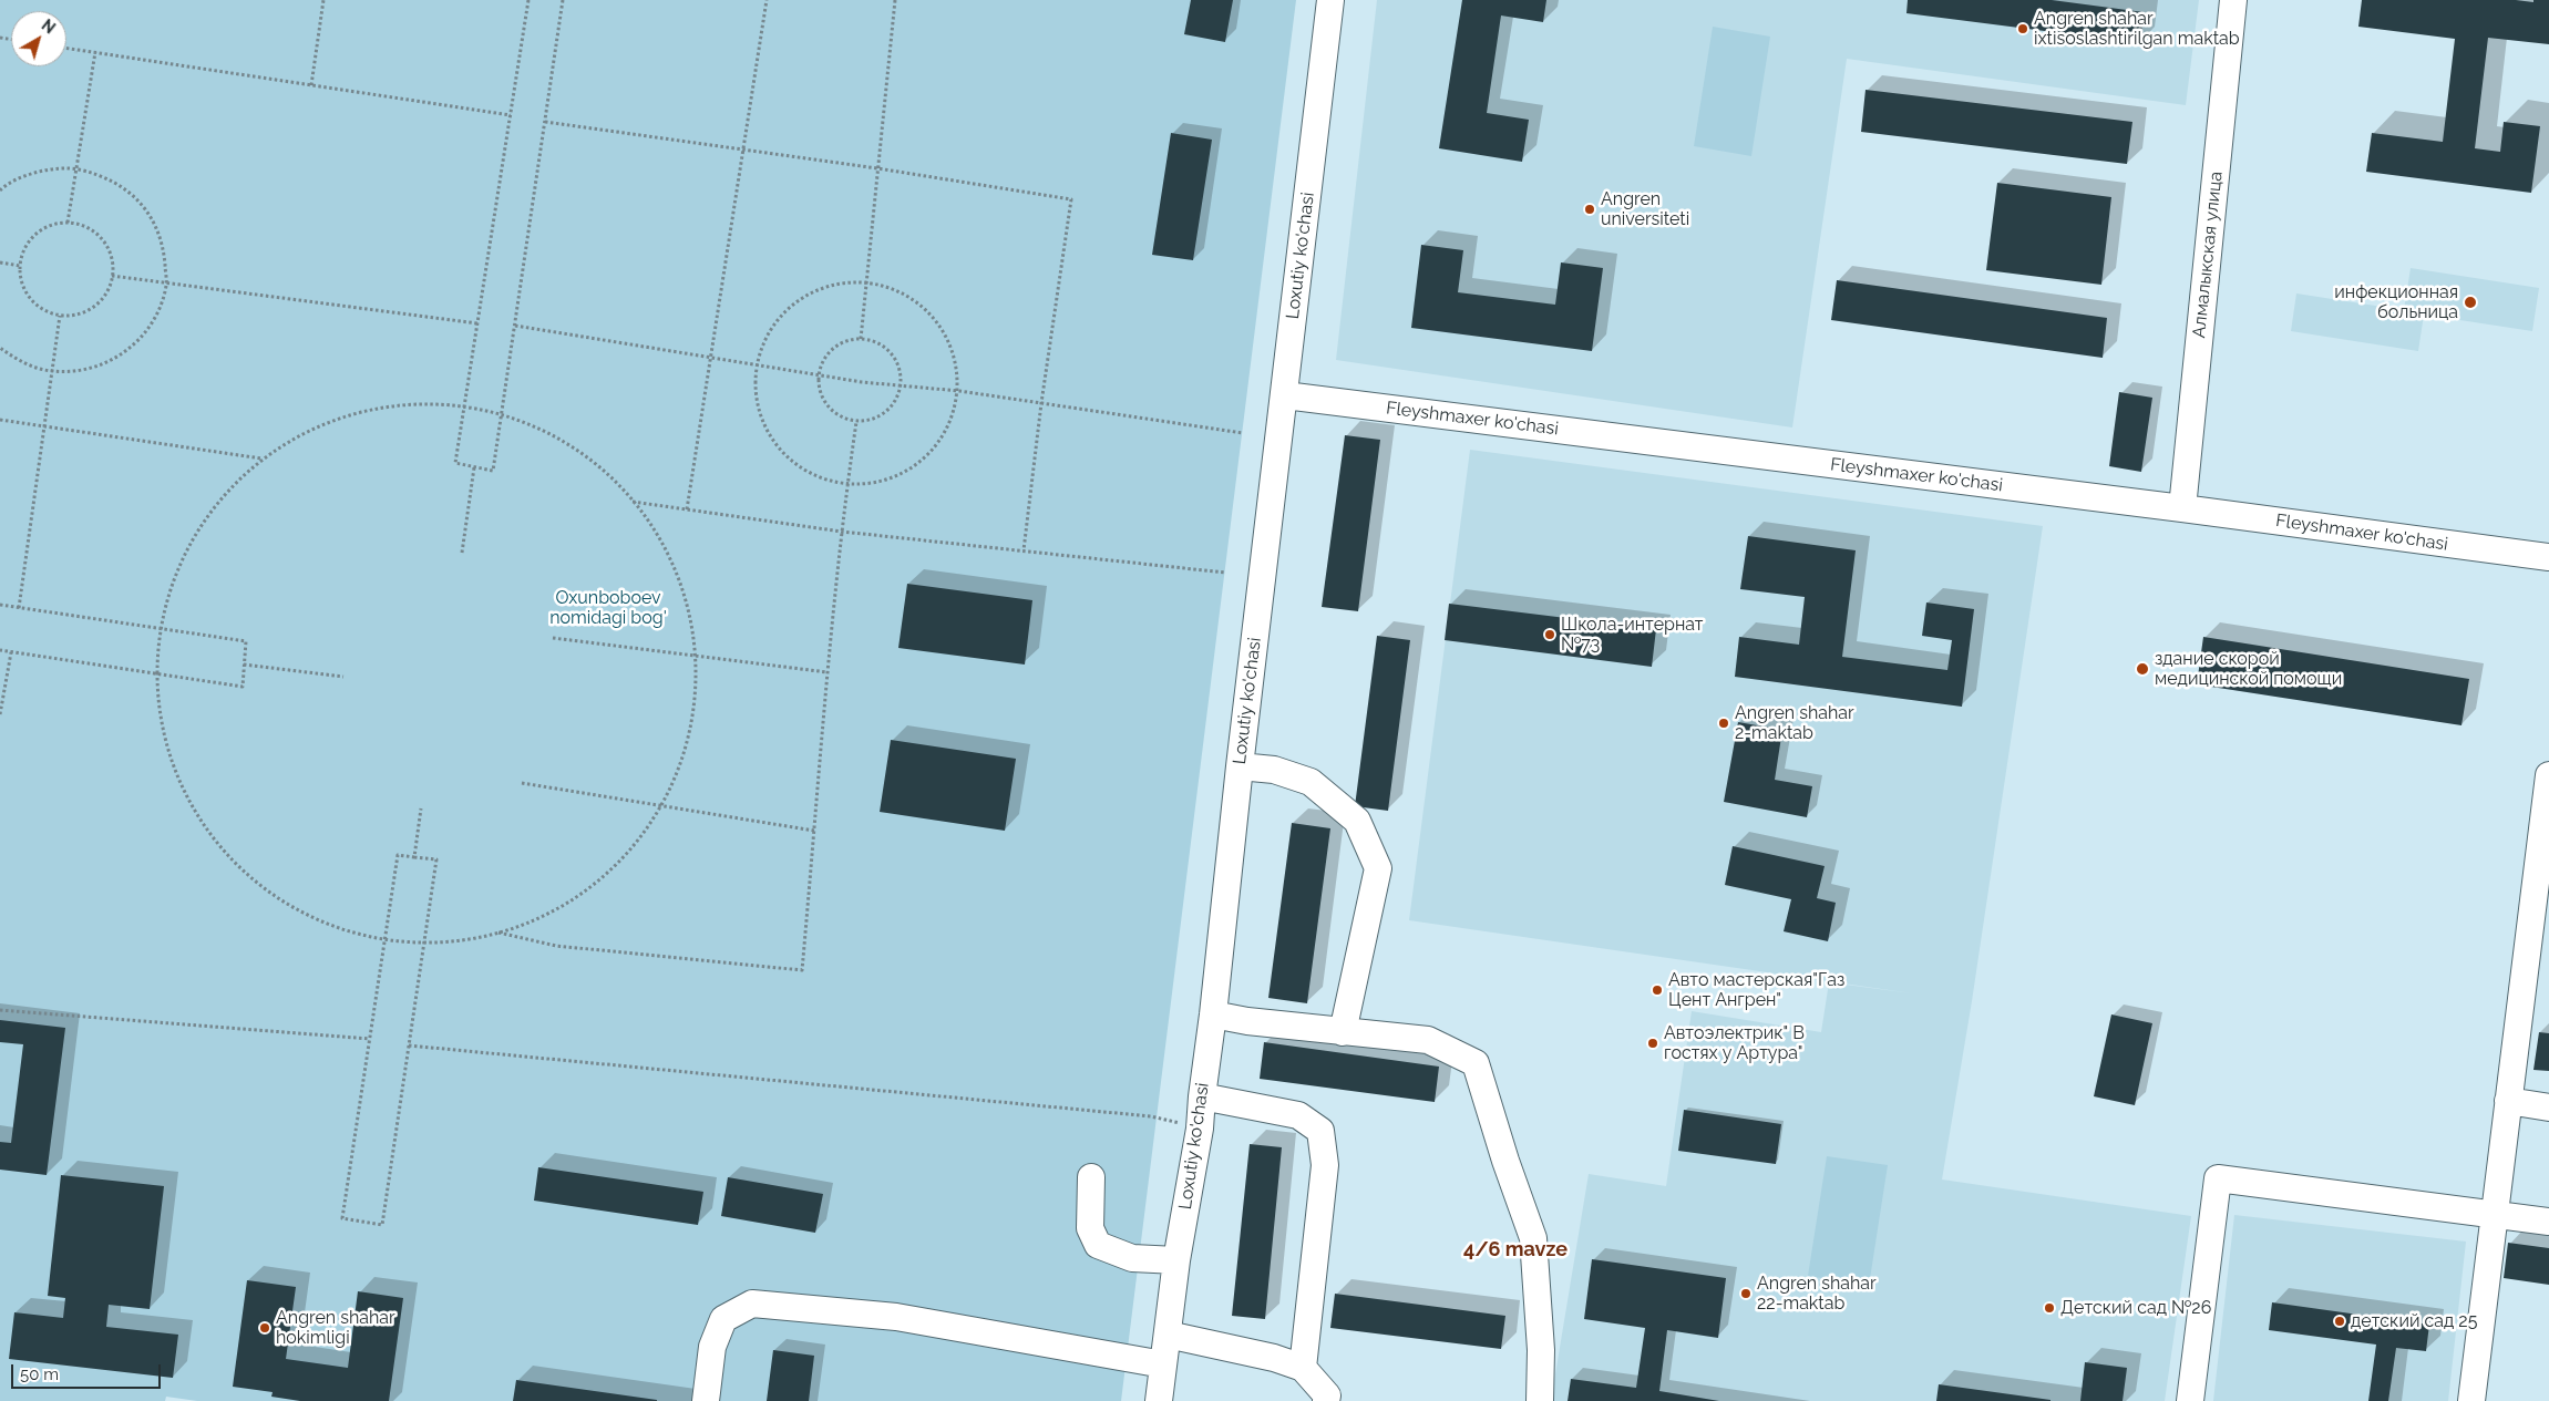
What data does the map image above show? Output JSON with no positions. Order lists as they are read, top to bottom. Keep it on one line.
{"streets":{"street":["Алмалыкская улица","Loxutiy ko'chasi","Fleyshmaxer ko'chasi"]},"crossings":[["Алмалыкская улица","Fleyshmaxer ko'chasi"],["Loxutiy ko'chasi","Fleyshmaxer ko'chasi"]],"districts":["4/6 mavze"],"parks":["Oxunboboev nomidagi bog'"],"places":["Angren shahar ixtisoslashtirilgan maktab","Angren universiteti","инфекционная больница","Школа-интернат №73","здание скорой медицинской помощи","Angren shahar 2-maktab","Авто мастерская\"Газ Цент Ангрен\"","Автоэлектрик\" В гостях у Артура\"","Angren shahar 22-maktab","Детский сад №26","детский сад 25","Angren shahar hokimligi"],"scale_bar":"50 m","north":"top right"}
